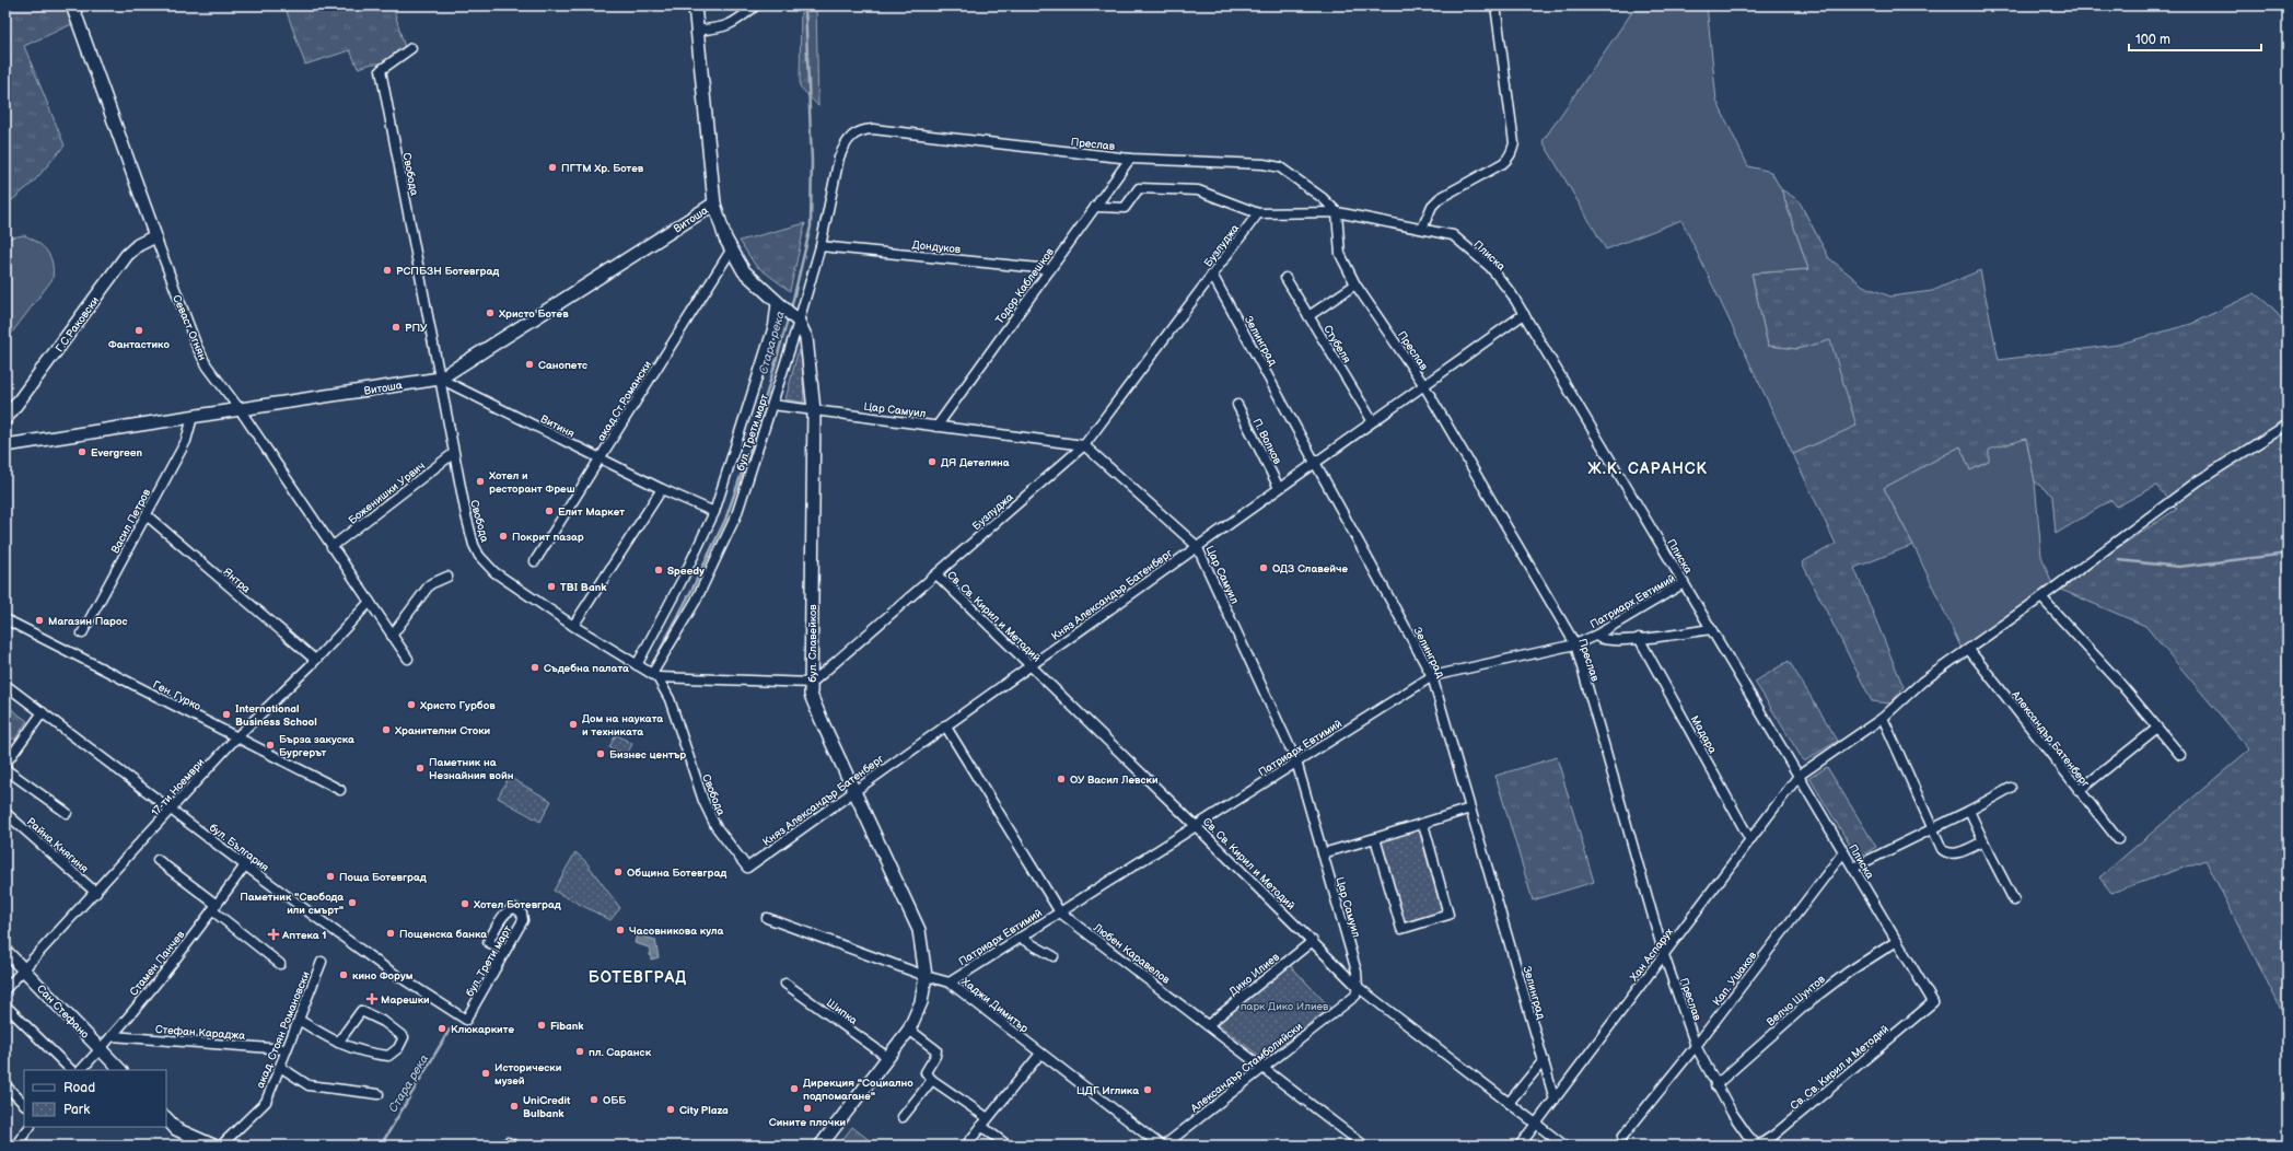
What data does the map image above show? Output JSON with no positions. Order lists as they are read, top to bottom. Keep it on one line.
{"streets":{"street":["Преслав","Свобода","Витоша","Бузлуджа","Дондуков","Плиска","Тодор Каблешков","Г.С.Раковски","Севаст Огнян","Зелинград","Стубеля","акад.Ст.Романски","Цар Самуил","Витиня","бул. Трети март","П. Волков","Боженишки Урвич","Васил Петров","Янтра","Княз Александър Батенберг","Патриарх Евтимий","Св. Св. Кирил и Методий","бул. Славейков","Ген. Гурко","Мадара","Александър Батенберг","17-ти Ноември","Райна Княгиня","бул. България","Любен Каравелов","Хан Аспарух","Стамен Панчев","Дико Илиев","Кап. Ушаков","Велчо Шунтов","Хаджи Димитър","Сан Стефано","Шипка","акад. Стоян Романовски","Стефан Караджа","Александър Стамболийски"]},"crossings":[["Преслав","Плиска"],["Преслав","Тодор Каблешков"],["Преслав","бул. Трети март"],["Преслав","Княз Александър Батенберг"],["Преслав","Патриарх Евтимий"],["Преслав","Св. Св. Кирил и Методий"],["Преслав","Хан Аспарух"],["Преслав","Кап. Ушаков"],["Преслав","Велчо Шунтов"],["Свобода","Витоша"],["Свобода","Витиня"],["Свобода","бул. Трети март"],["Свобода","Боженишки Урвич"],["Свобода","Княз Александър Батенберг"],["Витоша","Севаст Огнян"],["Витоша","Витиня"],["Витоша","Васил Петров"],["Витоша","бул. Славейков"],["Бузлуджа","Плиска"],["Бузлуджа","Зелинград"],["Бузлуджа","Цар Самуил"],["Бузлуджа","Св. Св. Кирил и Методий"],["Бузлуджа","бул. Славейков"],["Дондуков","Тодор Каблешков"],["Дондуков","бул. Трети март"],["Плиска","Княз Александър Батенберг"],["Плиска","Патриарх Евтимий"],["Плиска","Св. Св. Кирил и Методий"],["Плиска","Хан Аспарух"],["Плиска","Кап. Ушаков"],["Плиска","Велчо Шунтов"],["Тодор Каблешков","Цар Самуил"],["Г.С.Раковски","Севаст Огнян"],["Севаст Огнян","Боженишки Урвич"],["Севаст Огнян","17-ти Ноември"],["Зелинград","Княз Александър Батенберг"],["Зелинград","Патриарх Евтимий"],["Зелинград","Хан Аспарух"],["Стубеля","Княз Александър Батенберг"],["акад.Ст.Романски","Витиня"],["акад.Ст.Романски","бул. Славейков"],["Цар Самуил","бул. Трети март"],["Цар Самуил","Княз Александър Батенберг"],["Цар Самуил","Патриарх Евтимий"],["Цар Самуил","Св. Св. Кирил и Методий"],["Цар Самуил","бул. Славейков"],["Цар Самуил","Александър Стамболийски"],["Витиня","бул. Трети март"],["бул. Трети март","бул. Славейков"],["бул. Трети март","бул. България"],["П. Волков","Княз Александър Батенберг"],["Васил Петров","Янтра"],["Янтра","17-ти Ноември"],["Княз Александър Батенберг","Св. Св. Кирил и Методий"],["Княз Александър Батенберг","бул. Славейков"],["Княз Александър Батенберг","Любен Каравелов"],["Патриарх Евтимий","Св. Св. Кирил и Методий"],["Патриарх Евтимий","Любен Каравелов"],["Патриарх Евтимий","Хаджи Димитър"],["Св. Св. Кирил и Методий","Хан Аспарух"],["Св. Св. Кирил и Методий","Дико Илиев"],["Св. Св. Кирил и Методий","Александър Стамболийски"],["бул. Славейков","Хаджи Димитър"],["Ген. Гурко","17-ти Ноември"],["Мадара","Хан Аспарух"],["Александър Батенберг","Хан Аспарух"],["17-ти Ноември","Райна Княгиня"],["17-ти Ноември","бул. България"],["17-ти Ноември","Сан Стефано"],["бул. България","Стамен Панчев"],["Любен Каравелов","Дико Илиев"],["Любен Каравелов","Александър Стамболийски"],["Стамен Панчев","Сан Стефано"],["Стамен Панчев","Стефан Караджа"],["Хаджи Димитър","Александър Стамболийски"],["акад. Стоян Романовски","Стефан Караджа"]],"districts":["Ж.К. САРАНСК","БОТЕВГРАД"],"water":["Стара река"],"parks":["парк Дико Илиев"],"places":{"other":["ПГТМ Хр. Ботев","РСПБЗН Ботевград","Христо Ботев","РПУ","Фантастико","Санопетс","Evergreen","ДЯ Детелина","Хотел и ресторант Фреш","Елит Маркет","Покрит пазар","ОДЗ Славейче","Speedy","TBI Bank","Магазин Парос","Съдебна палата","Христо Гурбов","International Business School","Дом на науката и техниката","Хранителни Стоки","Бърза закуска Бургерът","Бизнес център","Паметник на Незнайния войн","ОУ Васил Левски","Община Ботевград","Поща Ботевград","Паметник \"Свобода или смърт\"","Хотел Ботевград","Часовникова кула","Пощенска банка","кино Форум","Fibank","Клюкарките","пл. Саранск","Исторически музей","Дирекция \"Социално подпомагане\"","ЦДГ Иглика","ОББ","UniCredit Bulbank","Сините плочки","City Plaza"],"health":["Аптека 1","Марешки"]},"legend":["Road","Park"],"scale_bar":"100 m"}
